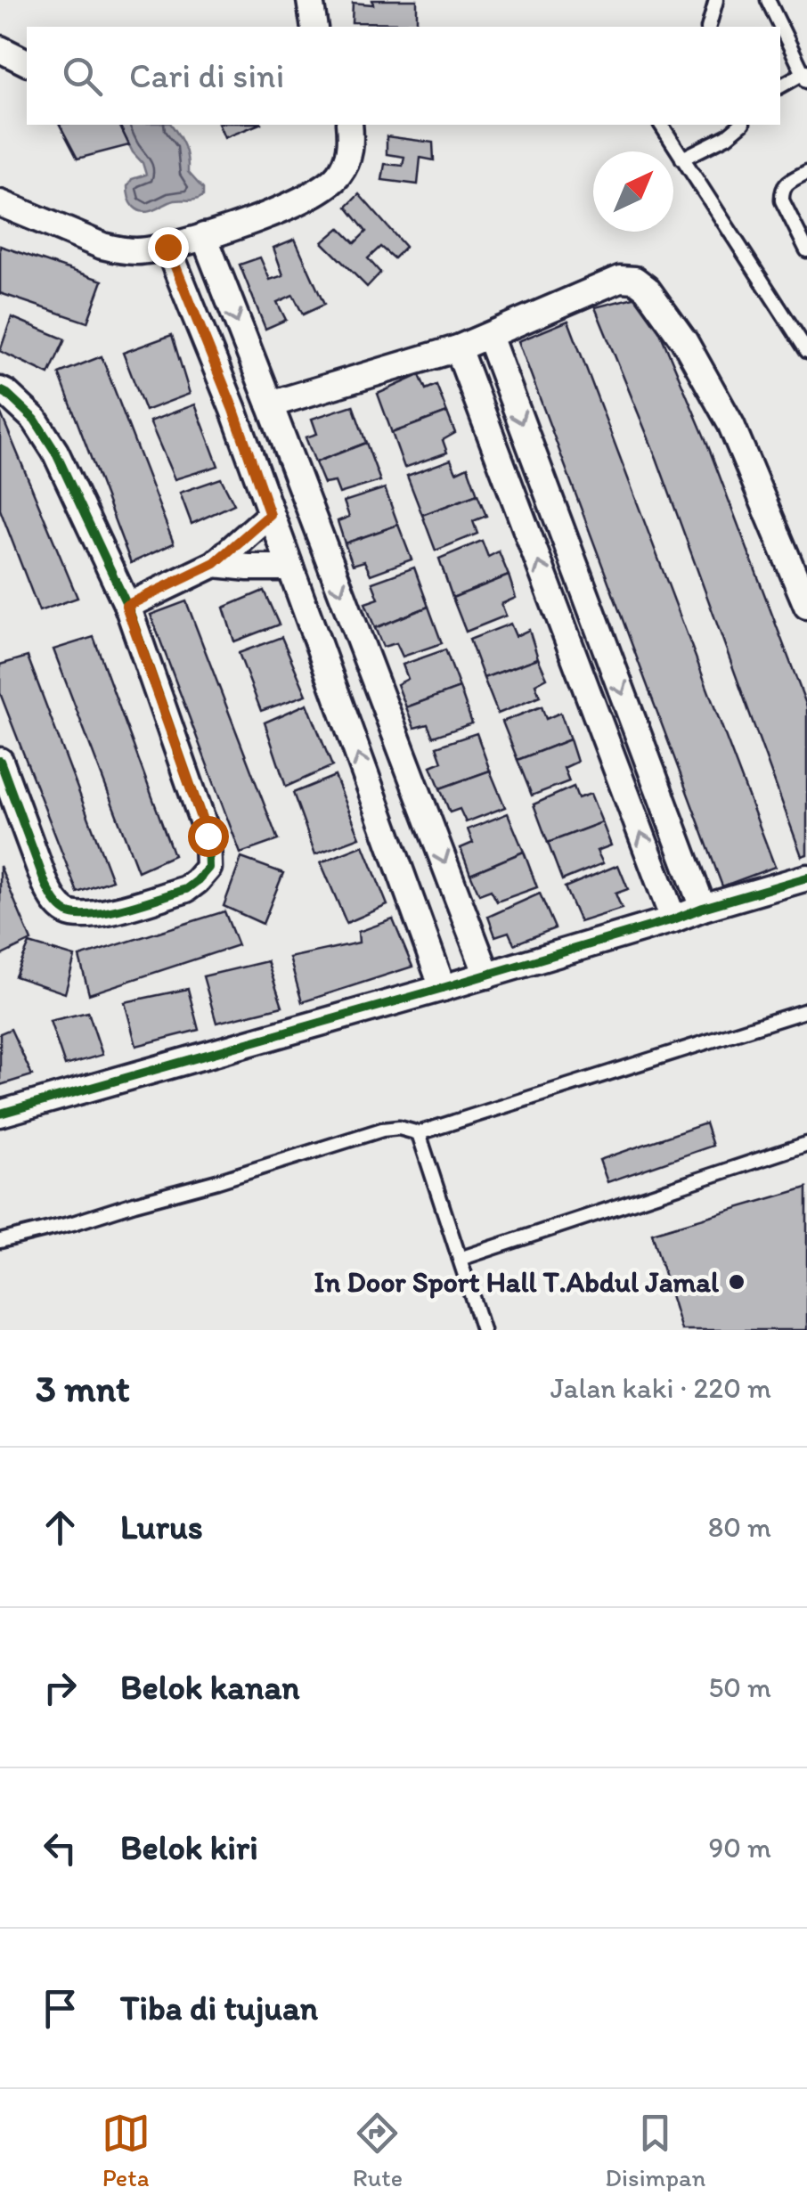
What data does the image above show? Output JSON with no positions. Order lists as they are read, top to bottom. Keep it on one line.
{"places":["In Door Sport Hall T.Abdul Jamal"],"north":"top right","page":{"search":"Cari di sini","heading":["3 mnt","Jalan kaki · 220 m"],"list":[["Lurus","80 m"],["Belok kanan","50 m"],["Belok kiri","90 m"],"Tiba di tujuan"],"nav":["Peta","Rute","Disimpan"]}}
